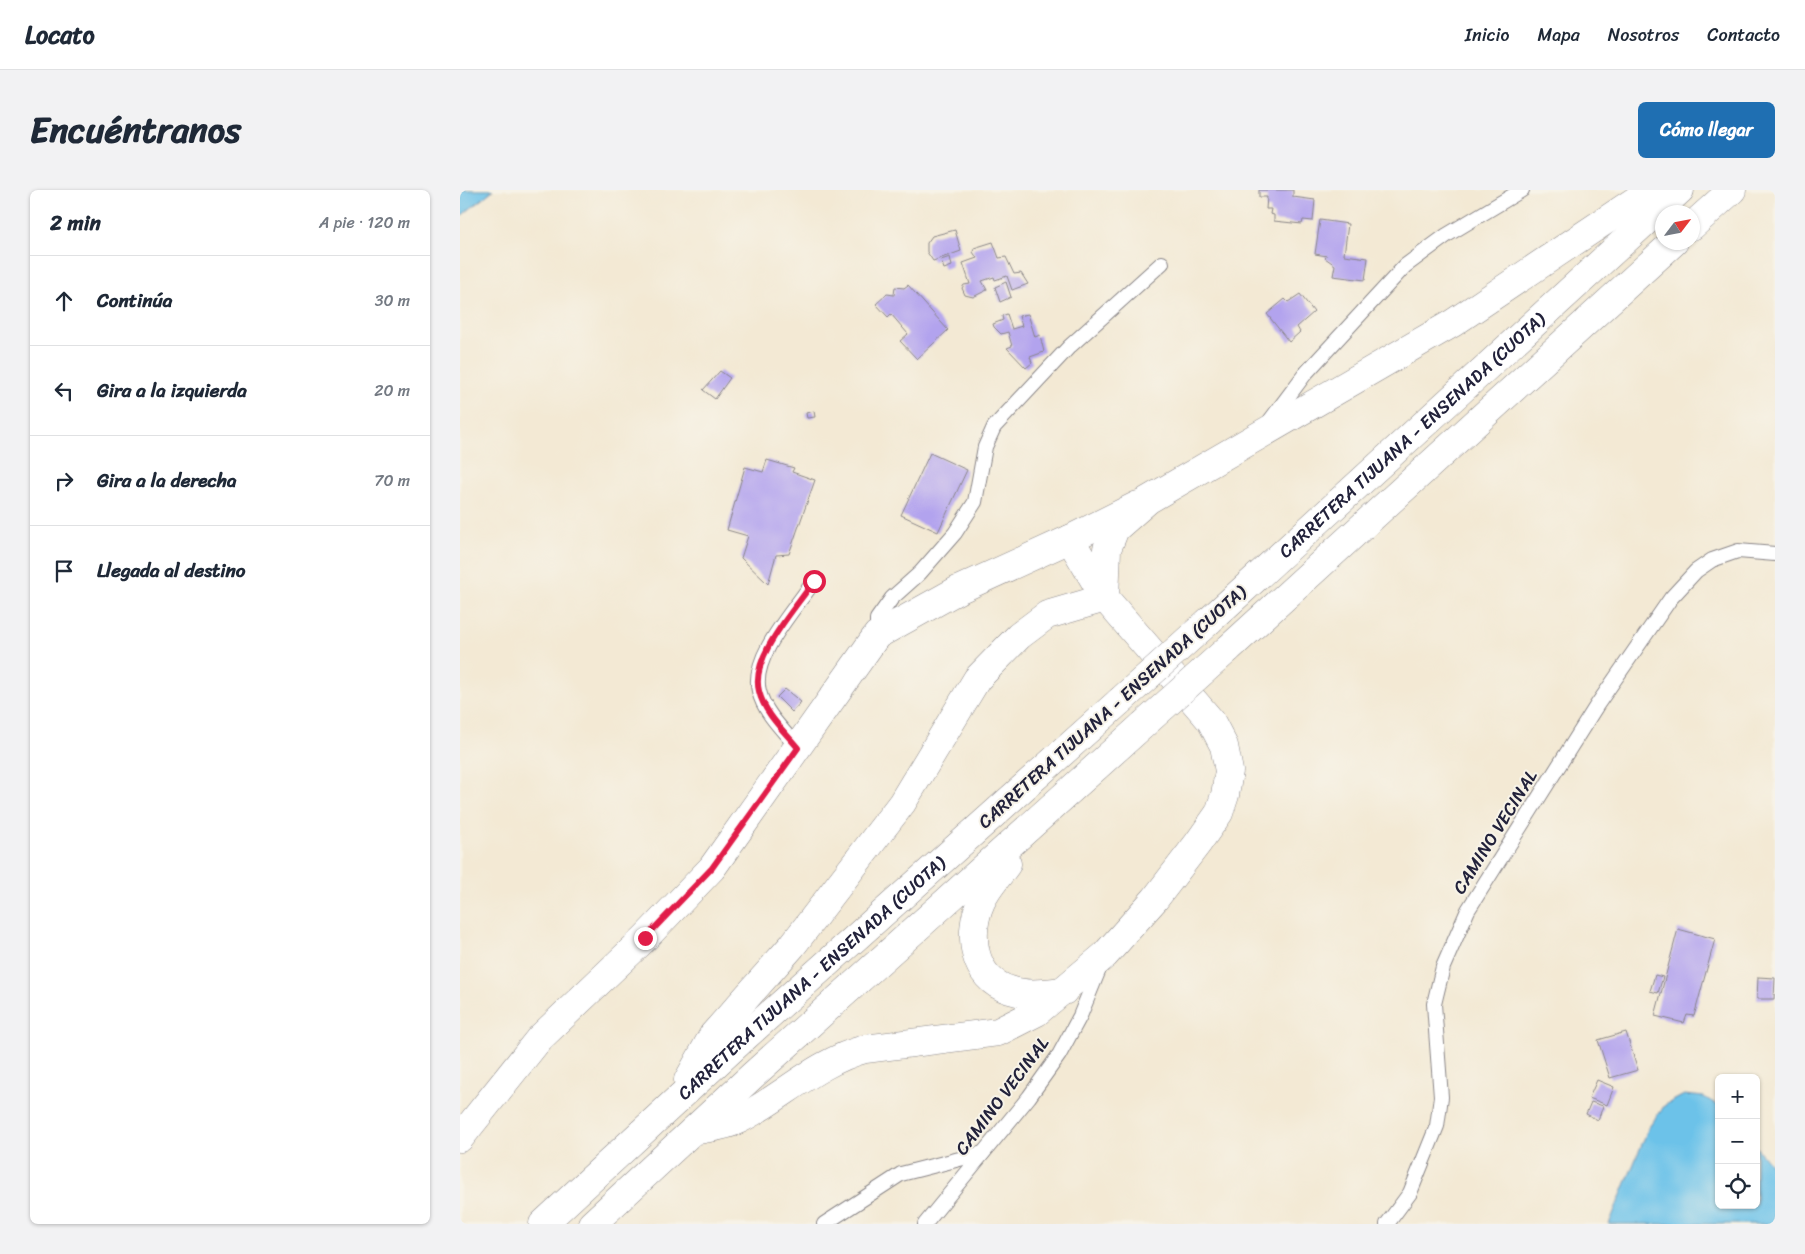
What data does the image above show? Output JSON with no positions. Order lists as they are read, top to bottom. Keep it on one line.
{"streets":{"main road":["CARRETERA TIJUANA - ENSENADA (CUOTA)"],"lane":["CAMINO VECINAL"]},"north":"top right","page":{"header":"Locato","nav":["Inicio","Mapa","Nosotros","Contacto"],"title":"Encuéntranos","buttons":"Cómo llegar","heading":["2 min","A pie · 120 m"],"list":[["Continúa","30 m"],["Gira a la izquierda","20 m"],["Gira a la derecha","70 m"],"Llegada al destino"],"map_buttons":["+","−"]}}
